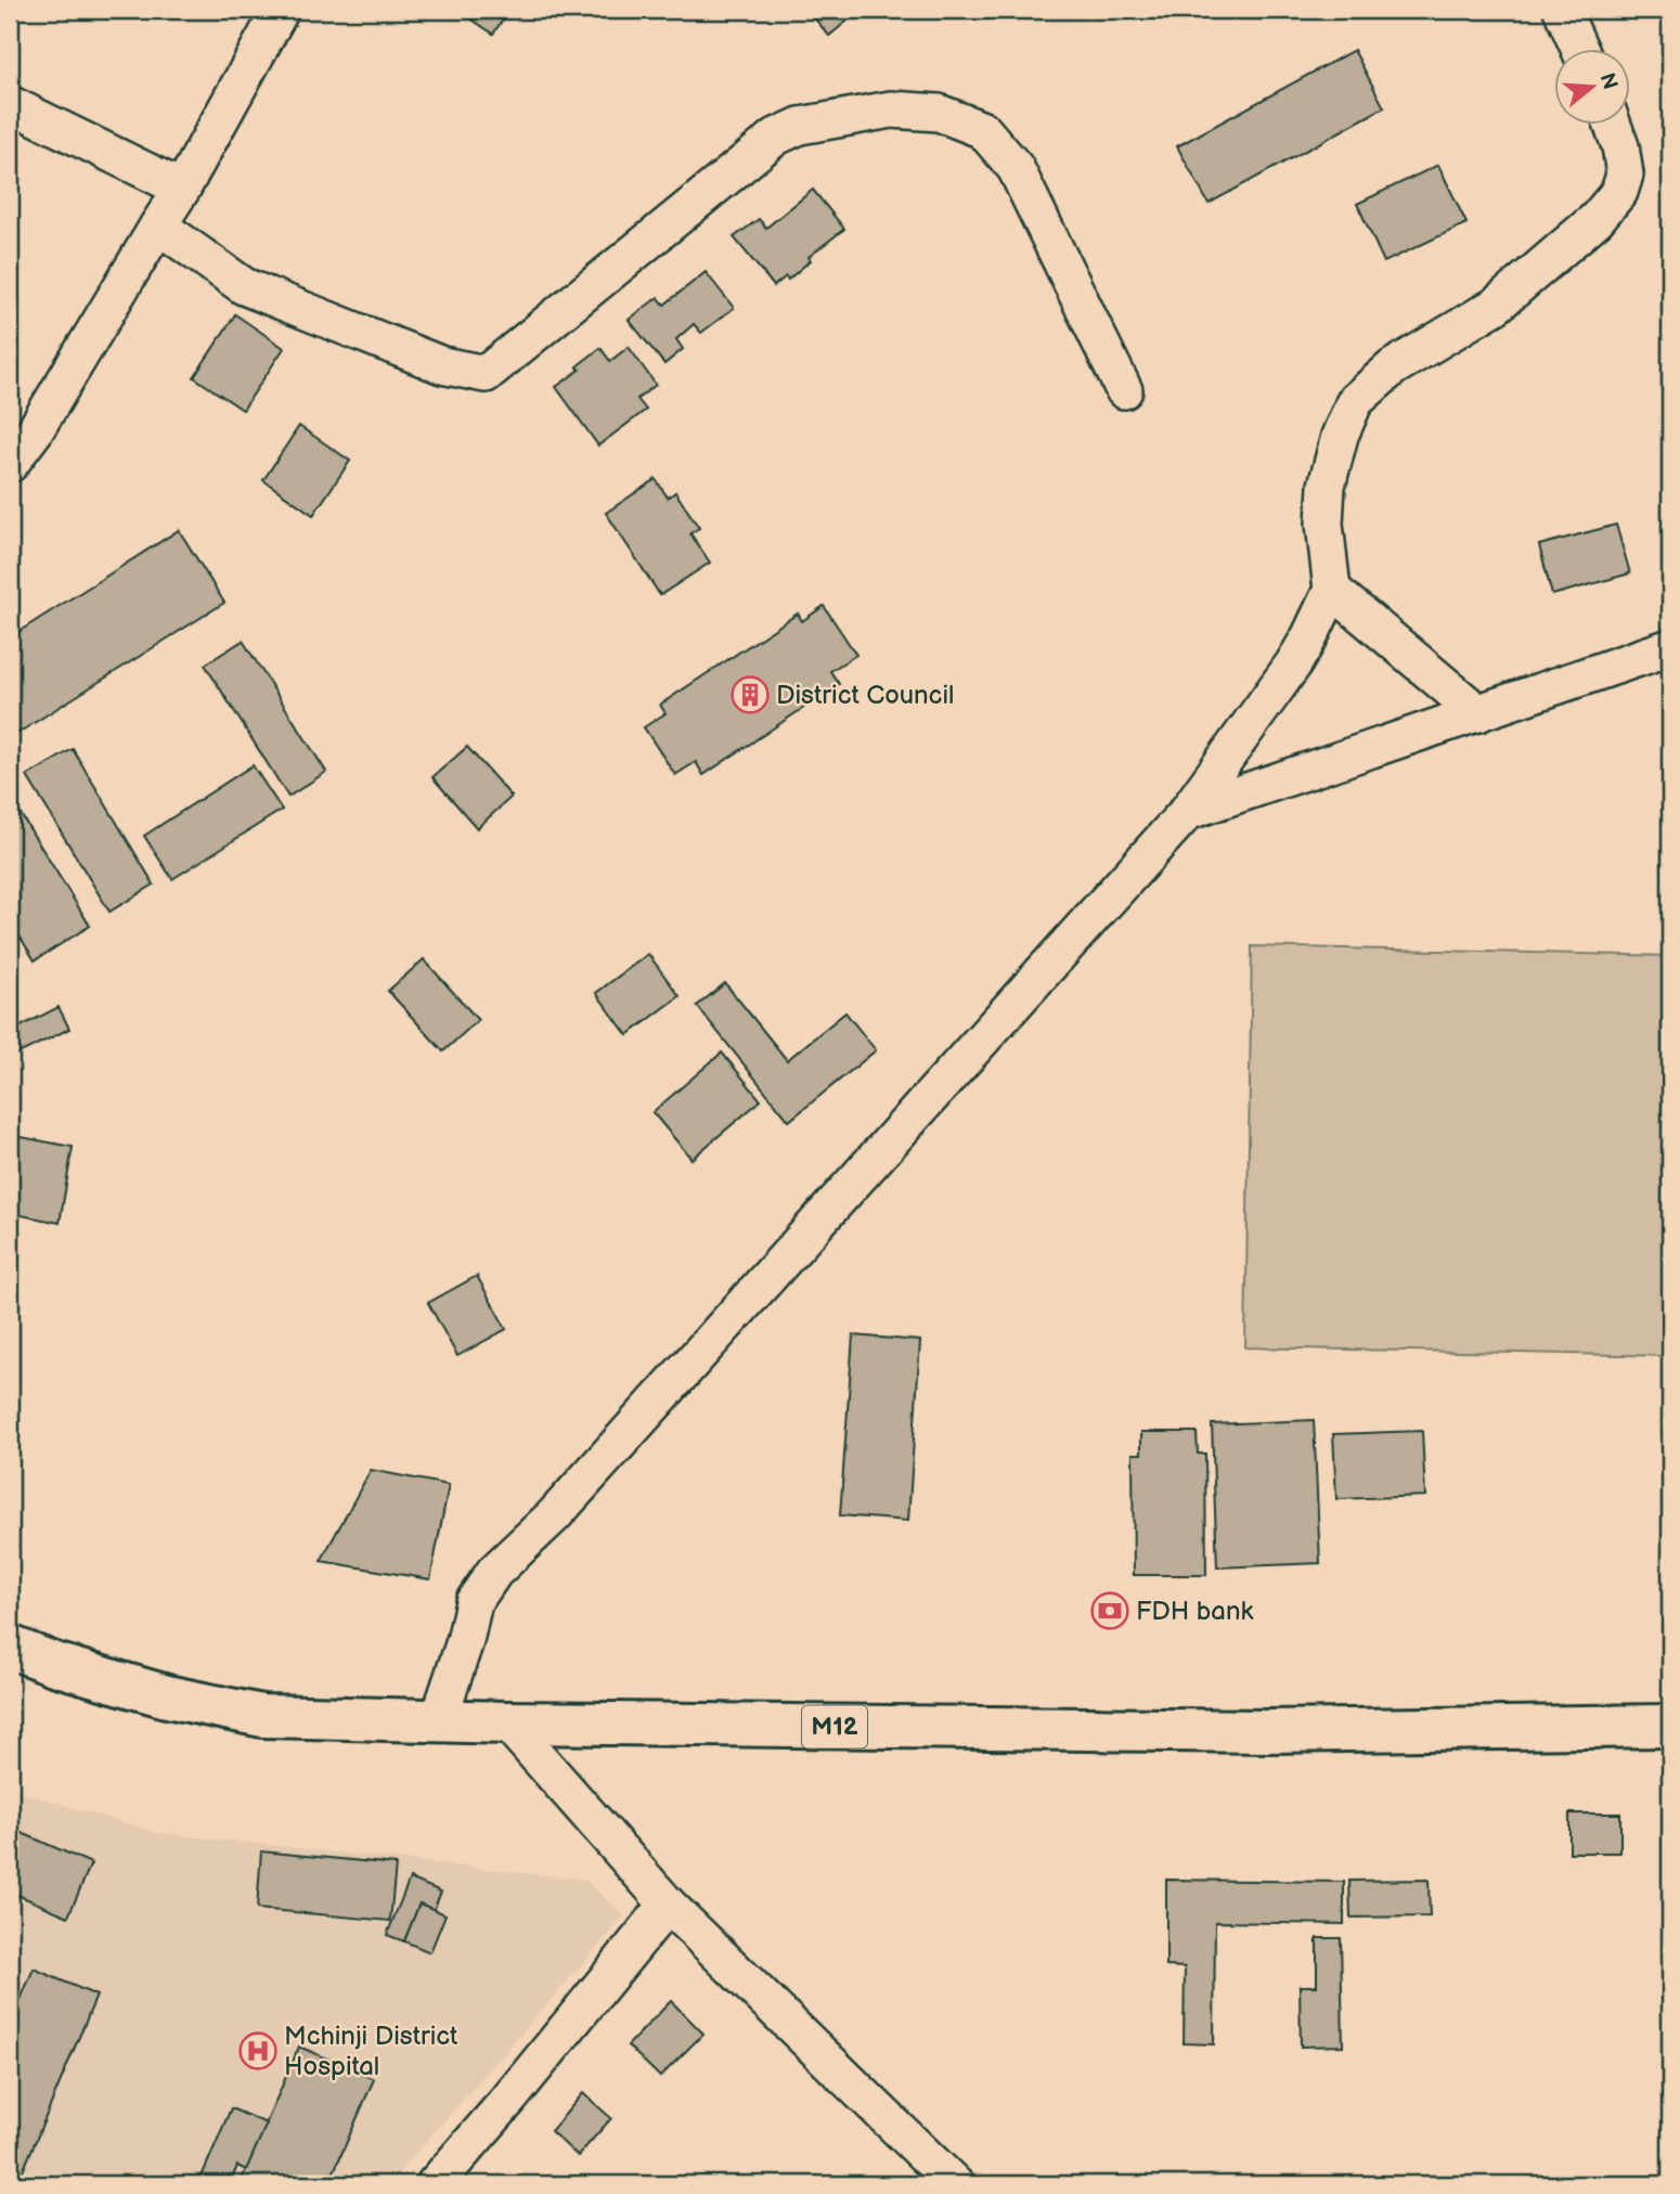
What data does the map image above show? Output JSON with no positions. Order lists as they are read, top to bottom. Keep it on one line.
{"streets":{"highway":["M12"]},"places":{"building":["District Council"],"bank":["FDH bank"],"hospital":["Mchinji District Hospital"]},"north":"right"}
